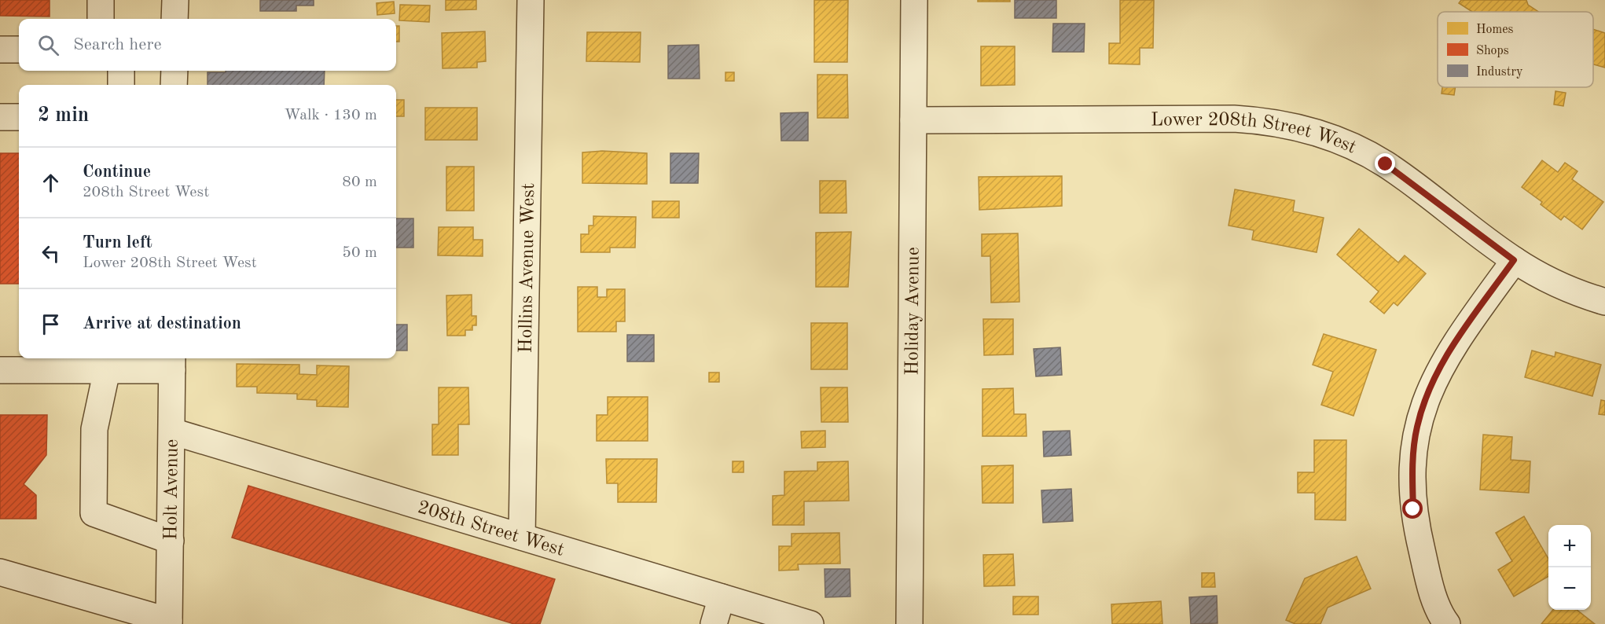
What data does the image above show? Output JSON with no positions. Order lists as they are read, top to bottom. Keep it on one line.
{"streets":{"street":["Lower 208th Street West","Hollins Avenue West","Holiday Avenue","Holt Avenue","208th Street West"]},"crossings":[["Lower 208th Street West","Holiday Avenue"],["Hollins Avenue West","208th Street West"],["Holt Avenue","208th Street West"]],"legend":["Homes","Shops","Industry"],"page":{"search":"Search here","heading":["2 min","Walk · 130 m"],"list":[["Continue","208th Street West","80 m"],["Turn left","Lower 208th Street West","50 m"],"Arrive at destination"],"map_buttons":["+","−"]}}
